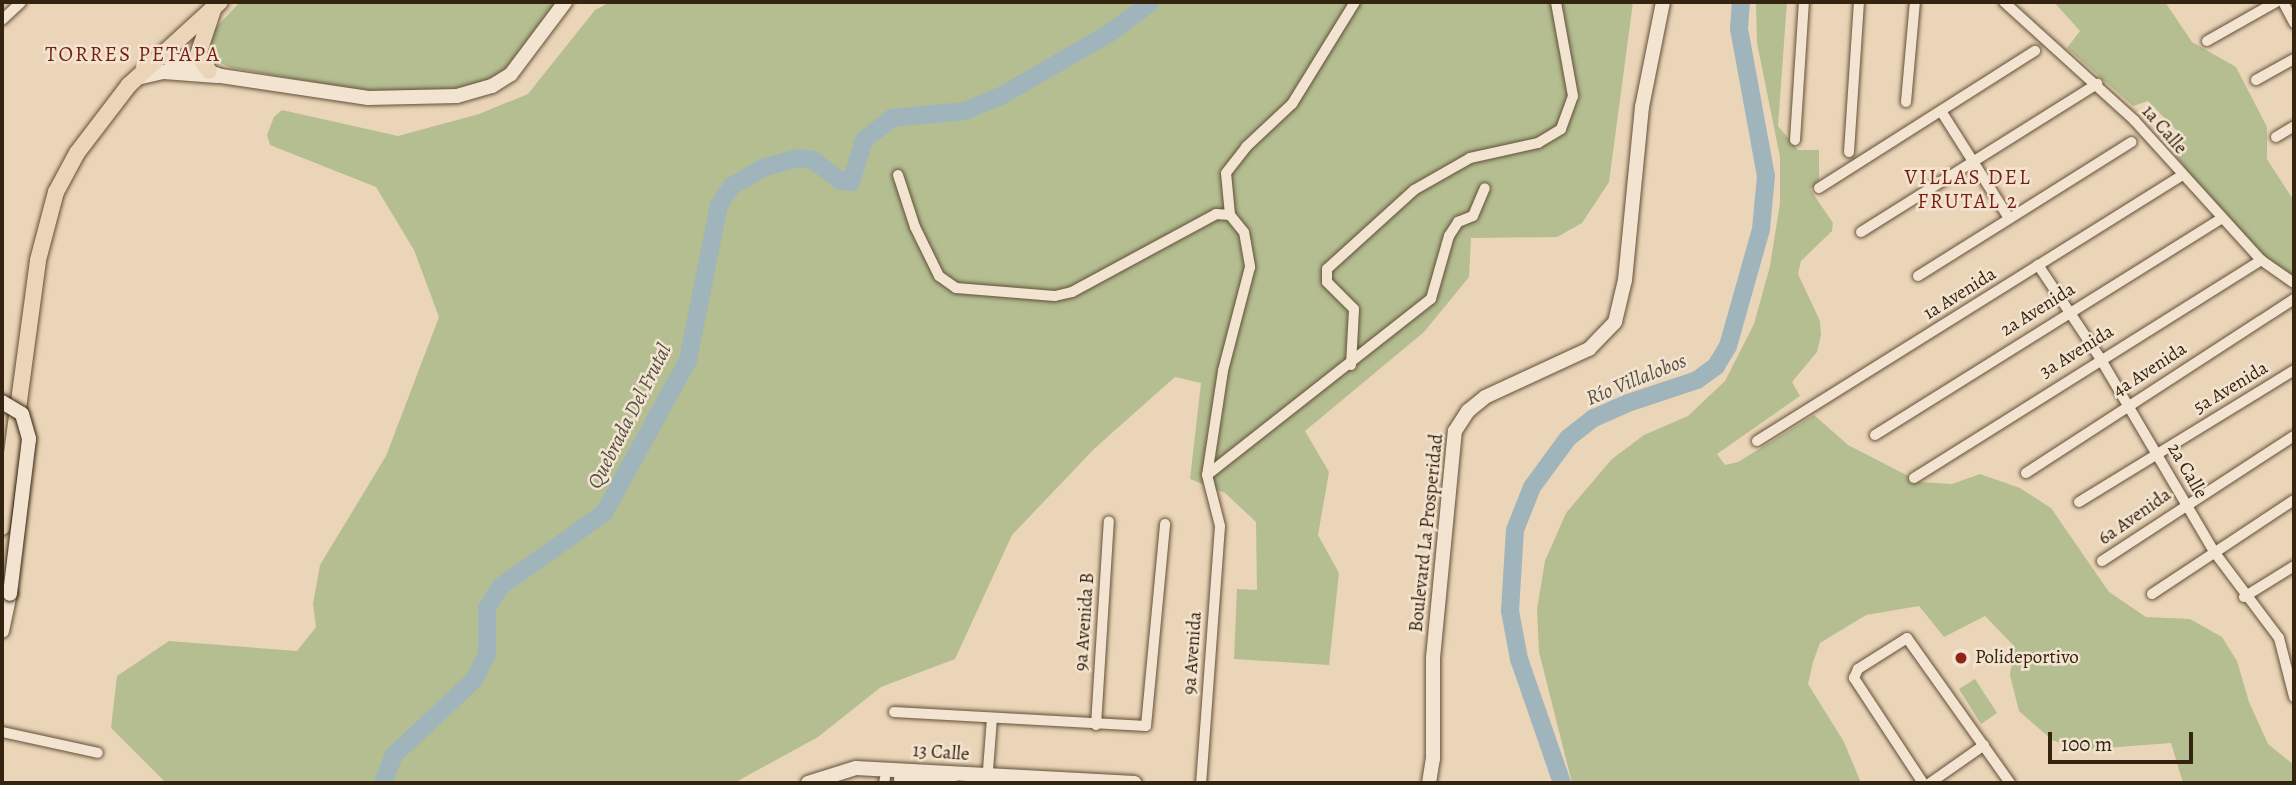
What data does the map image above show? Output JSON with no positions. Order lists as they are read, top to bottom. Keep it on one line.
{"streets":{"main road":["Boulevard La Prosperidad","13 Calle"],"street":["1a Calle","1a Avenida","2a Avenida","3a Avenida","4a Avenida","5a Avenida","2a Calle","6a Avenida","9a Avenida B","9a Avenida"]},"crossings":[["1a Calle","1a Avenida"],["1a Calle","2a Avenida"],["1a Calle","3a Avenida"],["1a Avenida","2a Calle"],["2a Avenida","2a Calle"],["3a Avenida","2a Calle"],["4a Avenida","2a Calle"],["5a Avenida","2a Calle"],["2a Calle","6a Avenida"]],"districts":["TORRES PETAPA","VILLAS DEL FRUTAL 2"],"water":["Río Villalobos","Quebrada Del Frutal"],"places":["Polideportivo"],"scale_bar":"100 m"}
